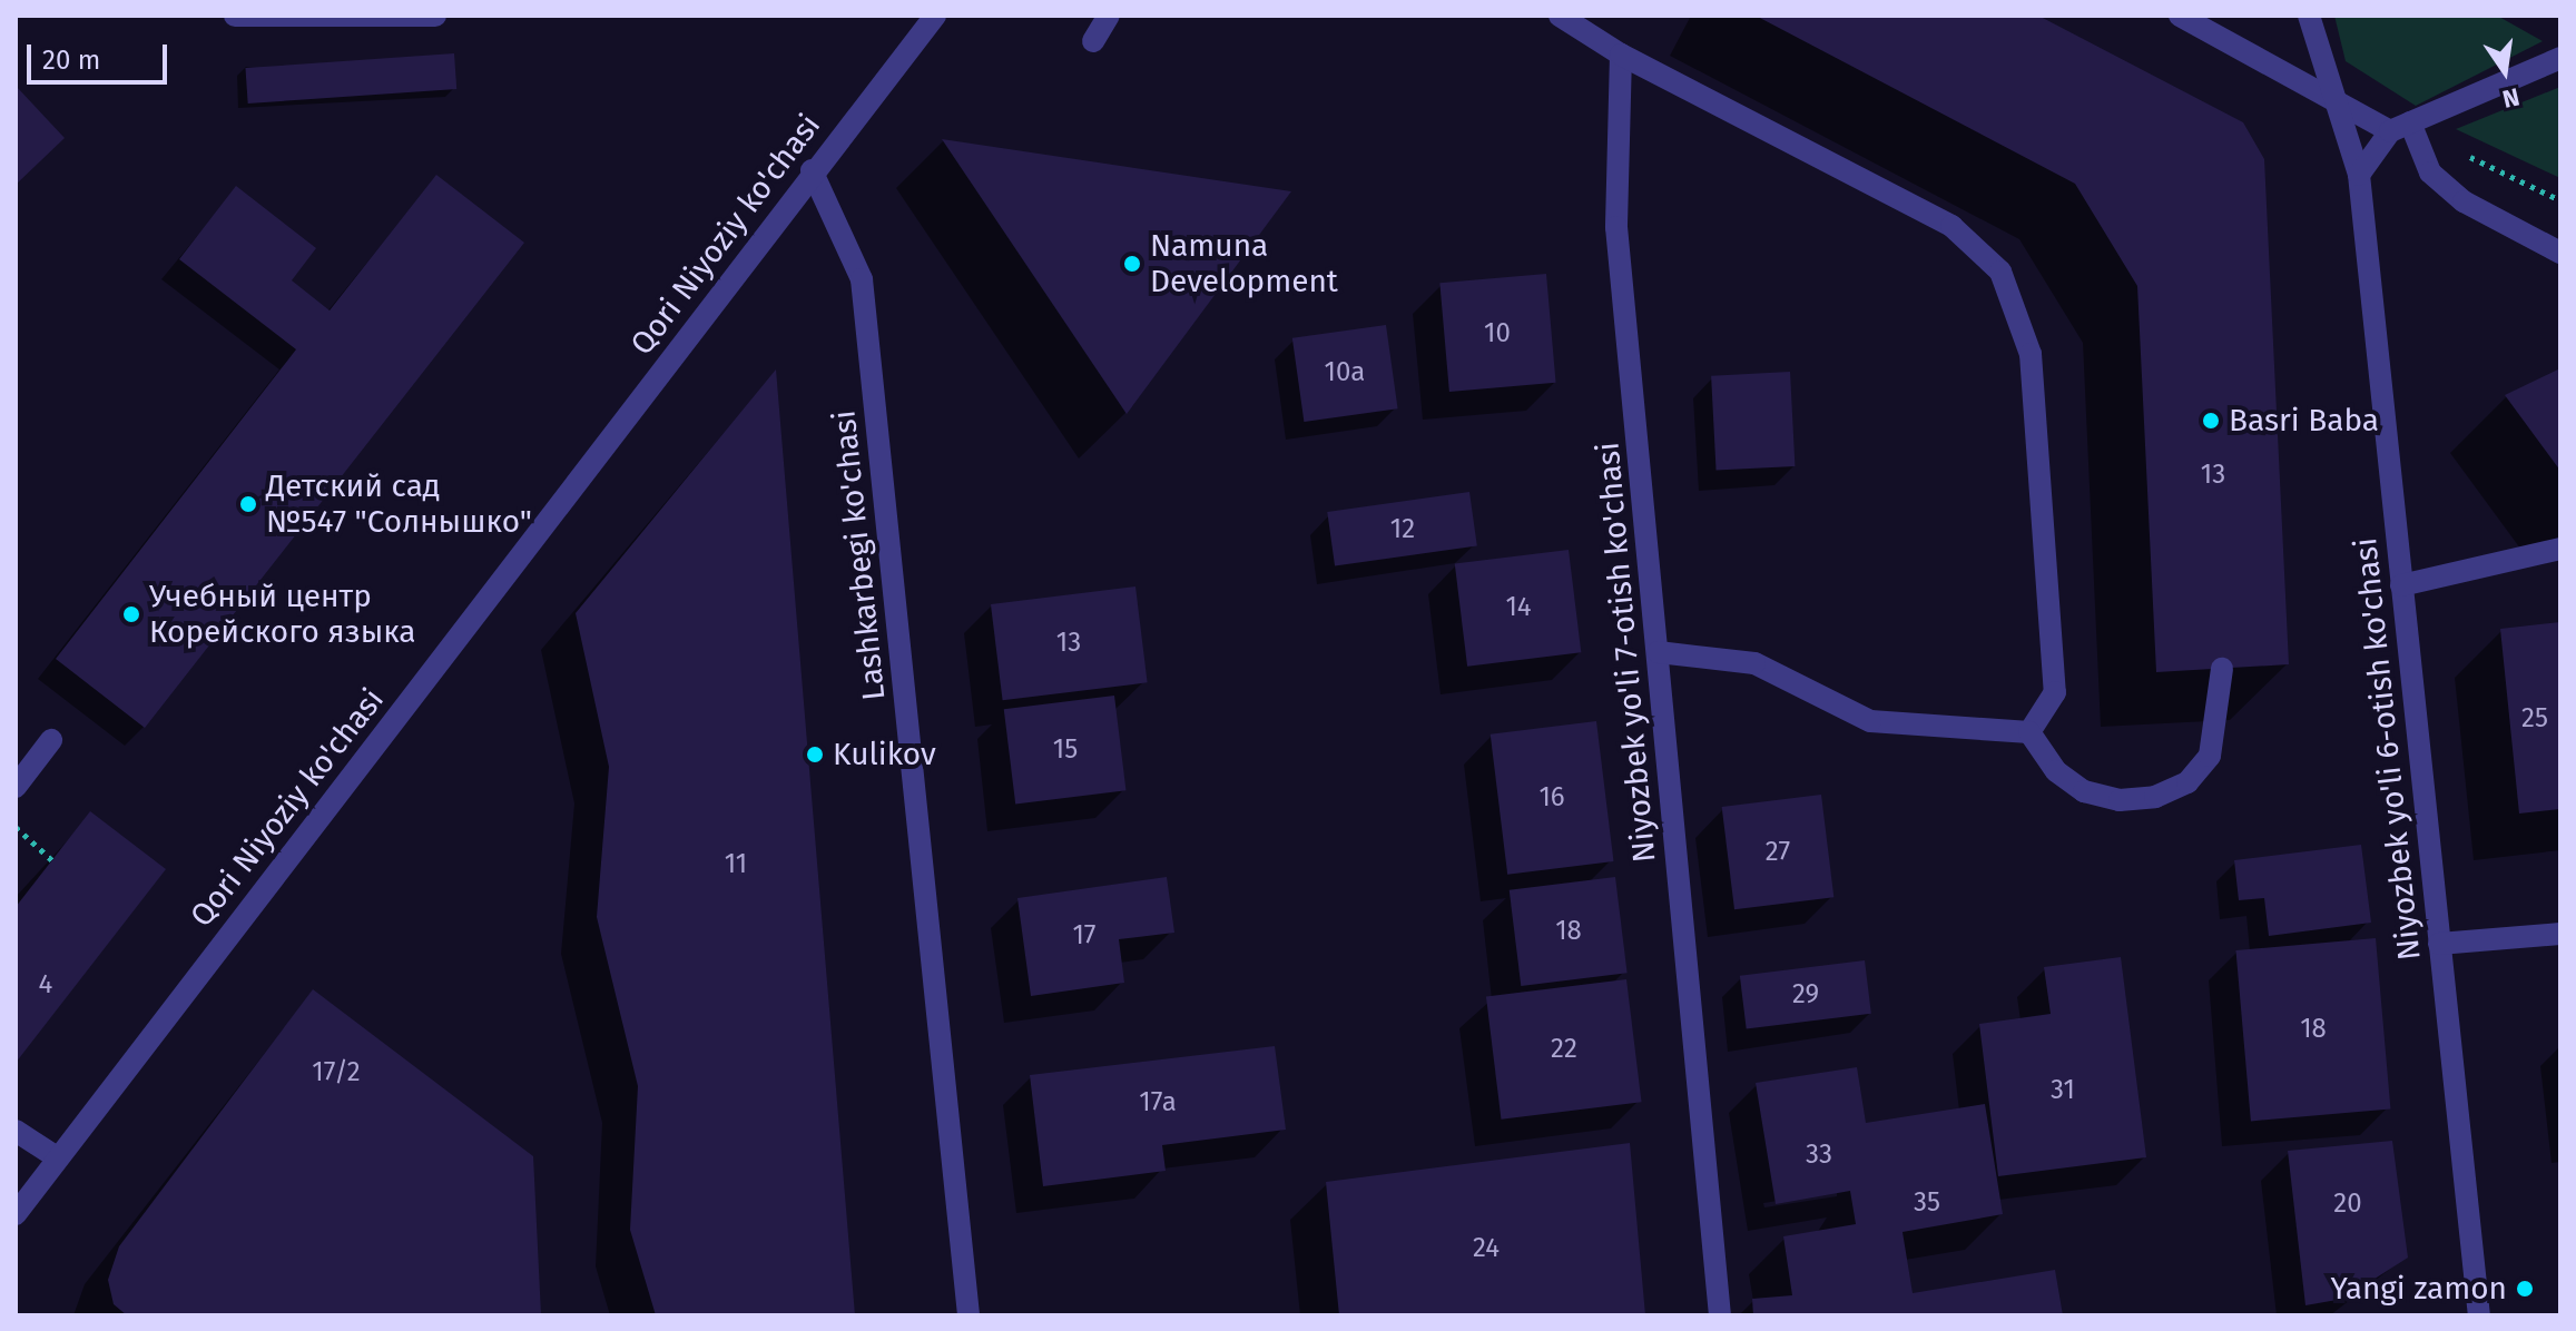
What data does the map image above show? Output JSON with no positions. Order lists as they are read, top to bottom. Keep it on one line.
{"streets":{"street":["Qori Niyoziy ko'chasi","Lashkarbegi ko'chasi","Niyozbek yo'li 7-otish ko'chasi","Niyozbek yo'li 6-otish ko'chasi"]},"crossings":[["Qori Niyoziy ko'chasi","Lashkarbegi ko'chasi"]],"places":["Namuna Development","Basri Baba","Детский сад №547 \"Солнышко\"","Учебный центр Корейского языка","Kulikov","Yangi zamon"],"house_numbers":["10","10a","13","12","14","13","25","15","16","27","11","18","17","4","29","18","22","17/2","31","17a","33","35","20","24"],"scale_bar":"20 m","north":"bottom"}
